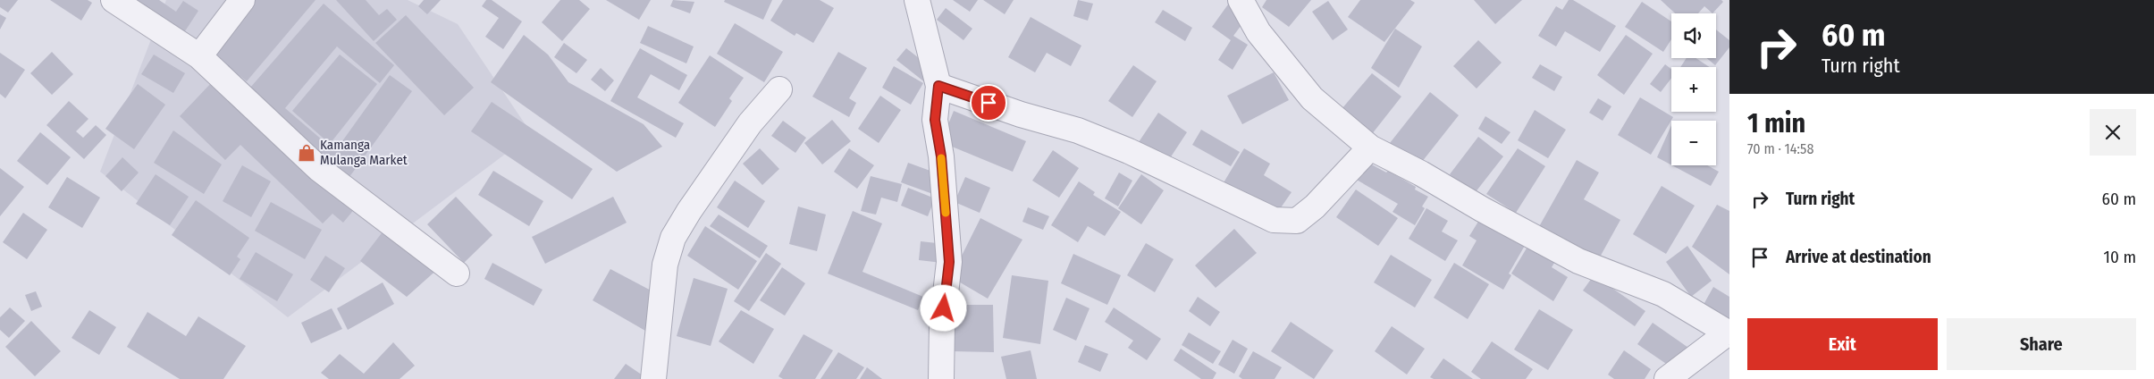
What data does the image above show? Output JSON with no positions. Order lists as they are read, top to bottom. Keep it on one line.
{"places":{"shop":["Kamanga Mulanga Market"]},"page":{"turn":["60 m","Turn right"],"map_buttons":["+","−"],"heading":["1 min","70 m · 14:58"],"list":[{"name":"Turn right","value":"60 m"},{"name":"Arrive at destination","value":"10 m"}],"buttons":["Exit","Share"]}}
